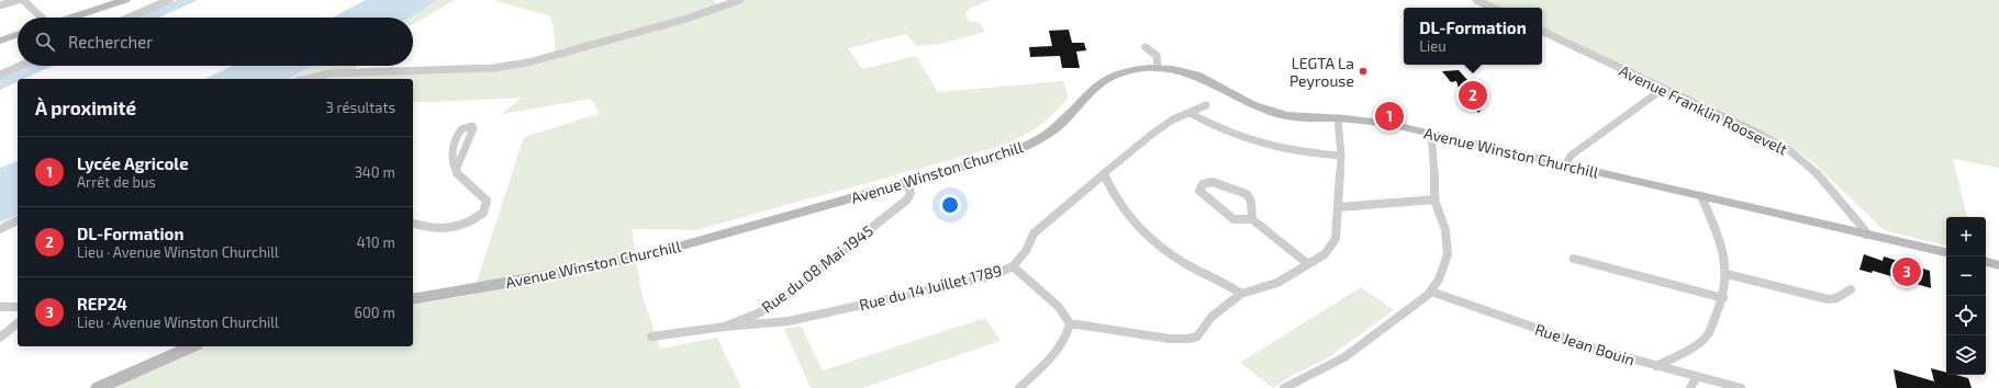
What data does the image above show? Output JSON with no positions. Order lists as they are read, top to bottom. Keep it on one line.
{"streets":{"main road":["Avenue Winston Churchill"],"street":["Avenue Franklin Roosevelt","Rue du 08 Mai 1945","Rue du 14 Juillet 1789","Rue Jean Bouin"]},"crossings":[["Avenue Franklin Roosevelt","Avenue Winston Churchill"],["Avenue Winston Churchill","Rue du 08 Mai 1945"],["Rue du 08 Mai 1945","Rue du 14 Juillet 1789"]],"places":["LEGTA La Peyrouse"],"page":{"popup":["DL-Formation","Lieu"],"search":"Rechercher","pins":["2","1","3"],"heading":["À proximité","3 résultats"],"list":[{"mark":"1","name":"Lycée Agricole","note":"Arrêt de bus","value":"340 m"},{"mark":"2","name":"DL-Formation","note":"Lieu · Avenue Winston Churchill","value":"410 m"},{"mark":"3","name":"REP24","note":"Lieu · Avenue Winston Churchill","value":"600 m"}],"map_buttons":["+","−"]}}
